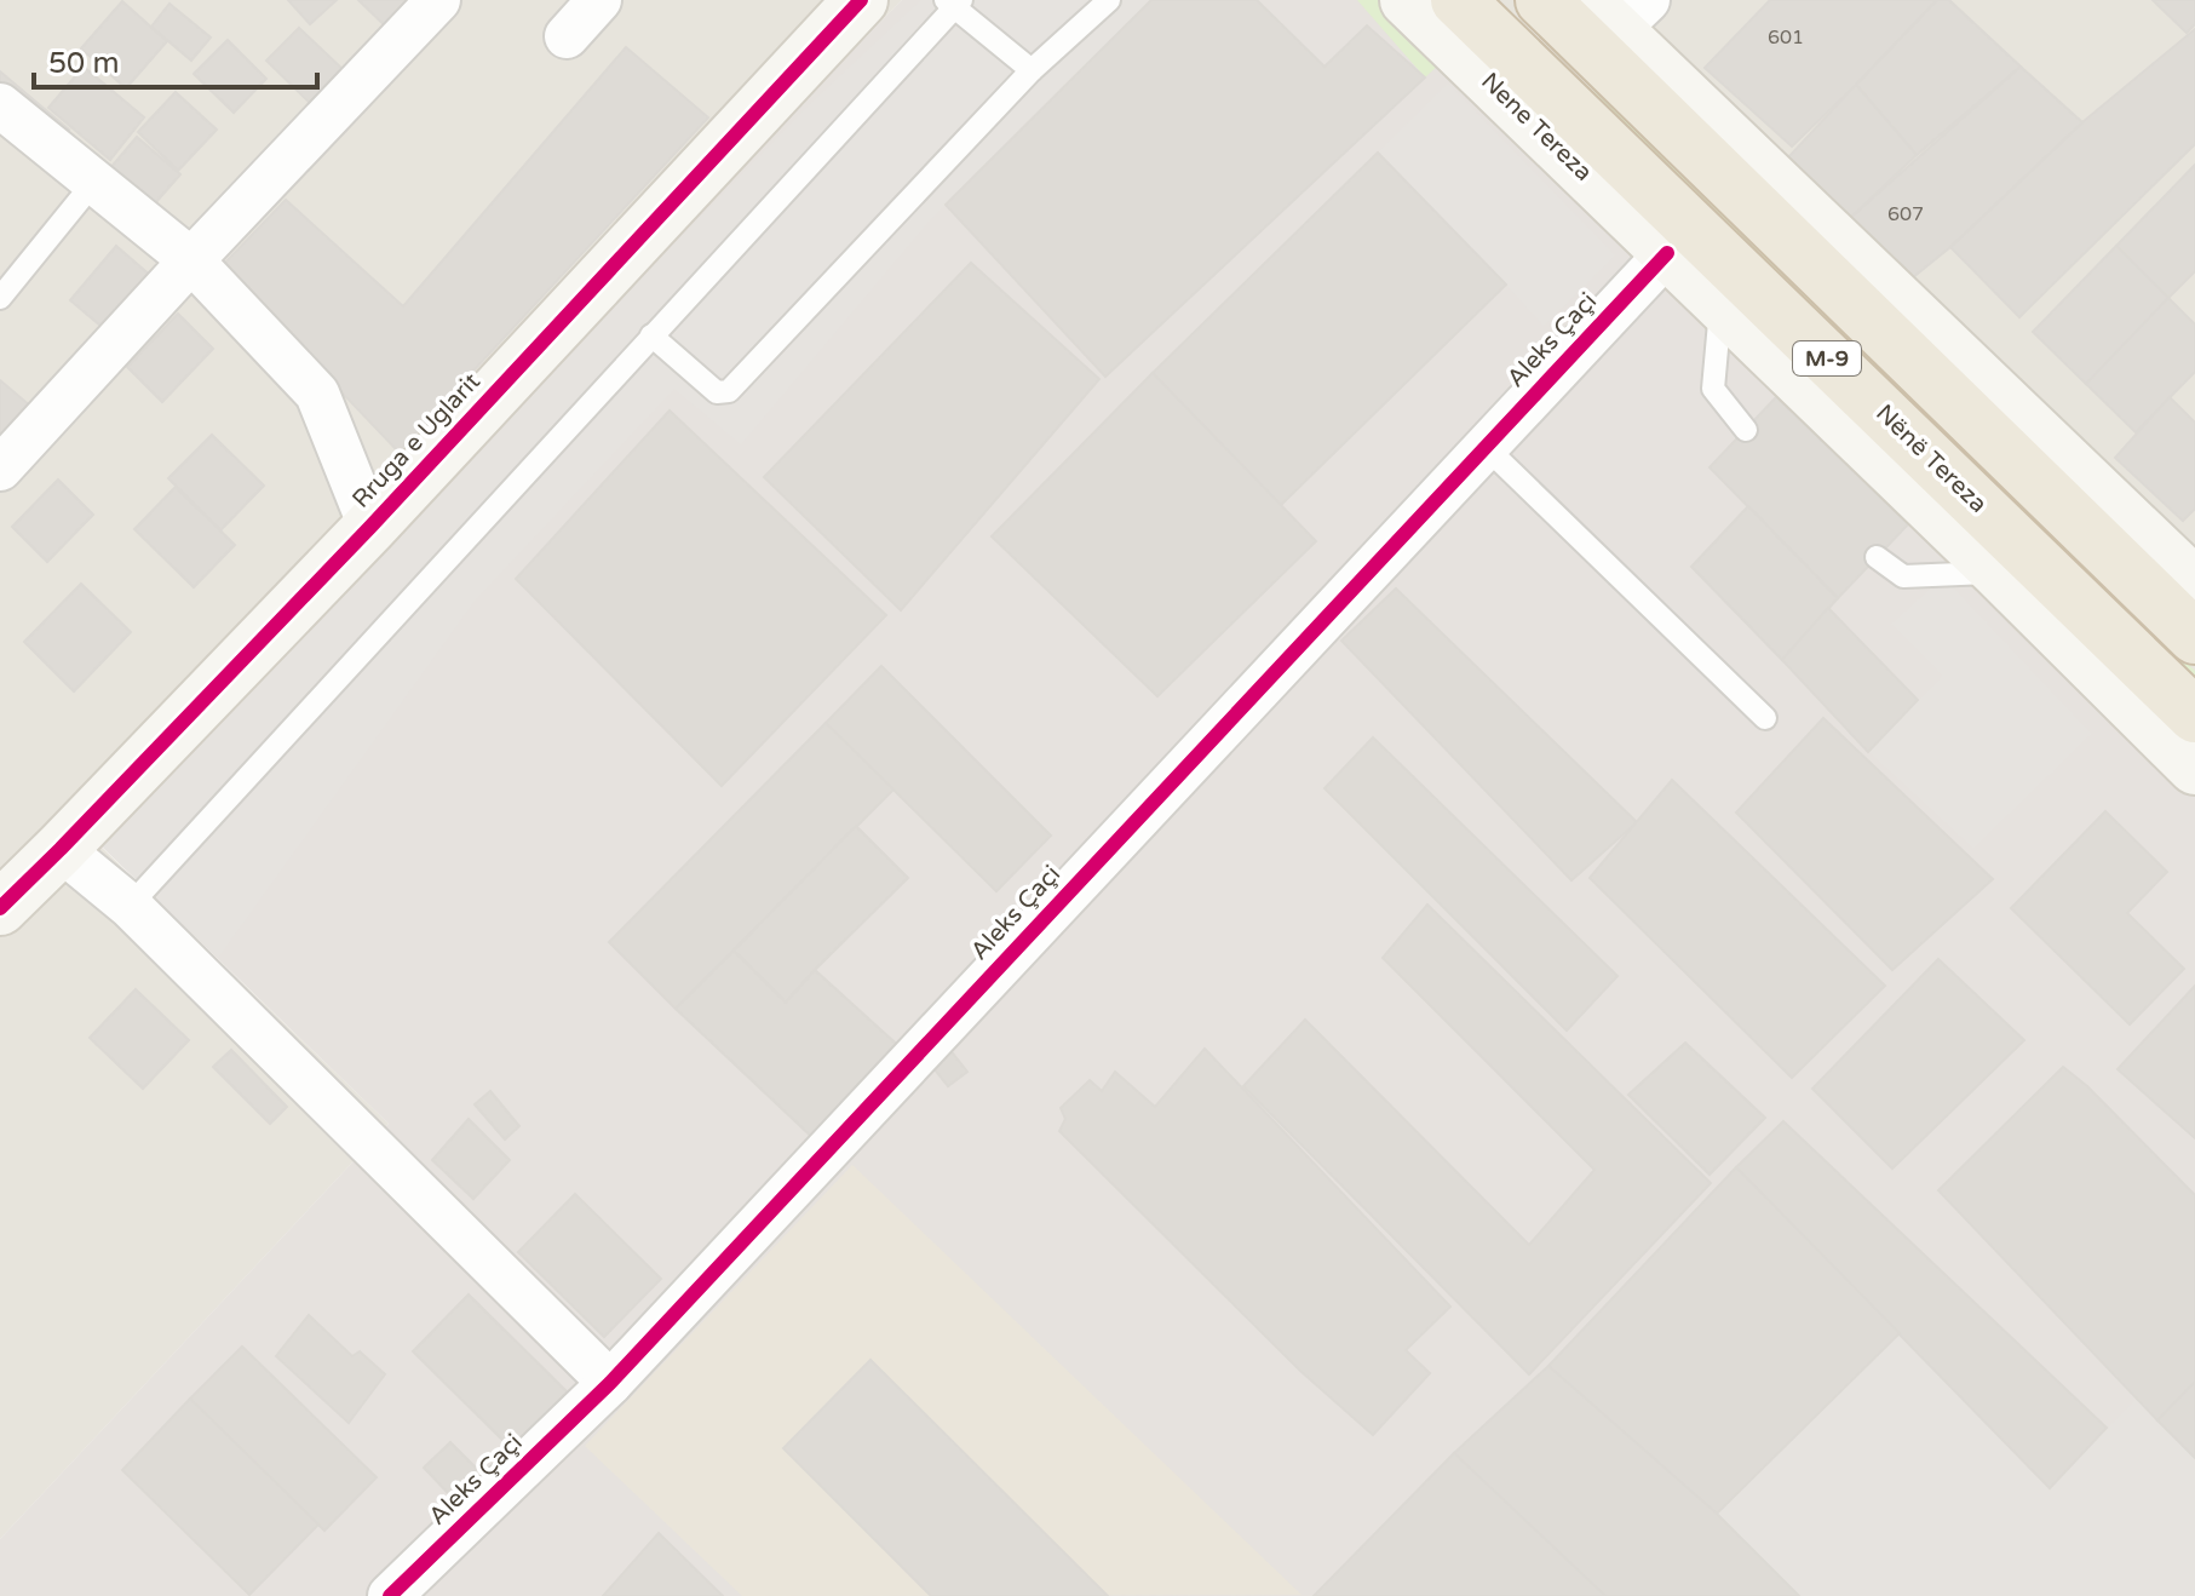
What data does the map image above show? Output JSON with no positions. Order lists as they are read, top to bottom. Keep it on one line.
{"streets":{"highway":["M-9","Nënë Tereza"],"street":["Nene Tereza","Aleks Çaçi","Rruga e Uglarit"]},"crossings":[["Nene Tereza","Aleks Çaçi"],["Nene Tereza","Nënë Tereza"],["Aleks Çaçi","Nënë Tereza"]],"house_numbers":["601","607"],"scale_bar":"50 m"}
